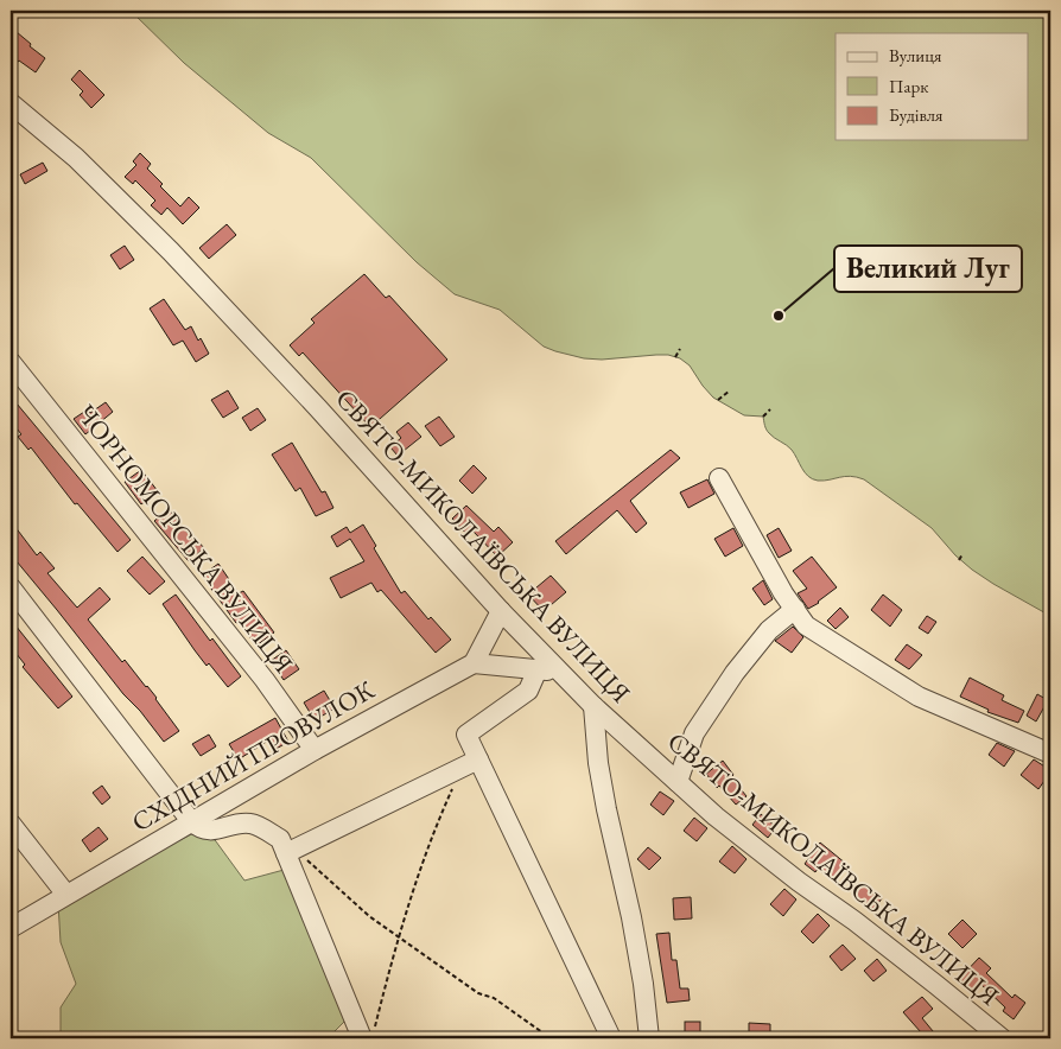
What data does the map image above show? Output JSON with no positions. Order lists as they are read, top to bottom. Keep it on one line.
{"streets":{"street":["ЧОРНОМОРСЬКА ВУЛИЦЯ","СВЯТО-МИКОЛАЇВСЬКА ВУЛИЦЯ","СХІДНИЙ ПРОВУЛОК"]},"crossings":[["ЧОРНОМОРСЬКА ВУЛИЦЯ","СХІДНИЙ ПРОВУЛОК"]],"places":["Великий Луг"],"legend":["Вулиця","Парк","Будівля"]}
